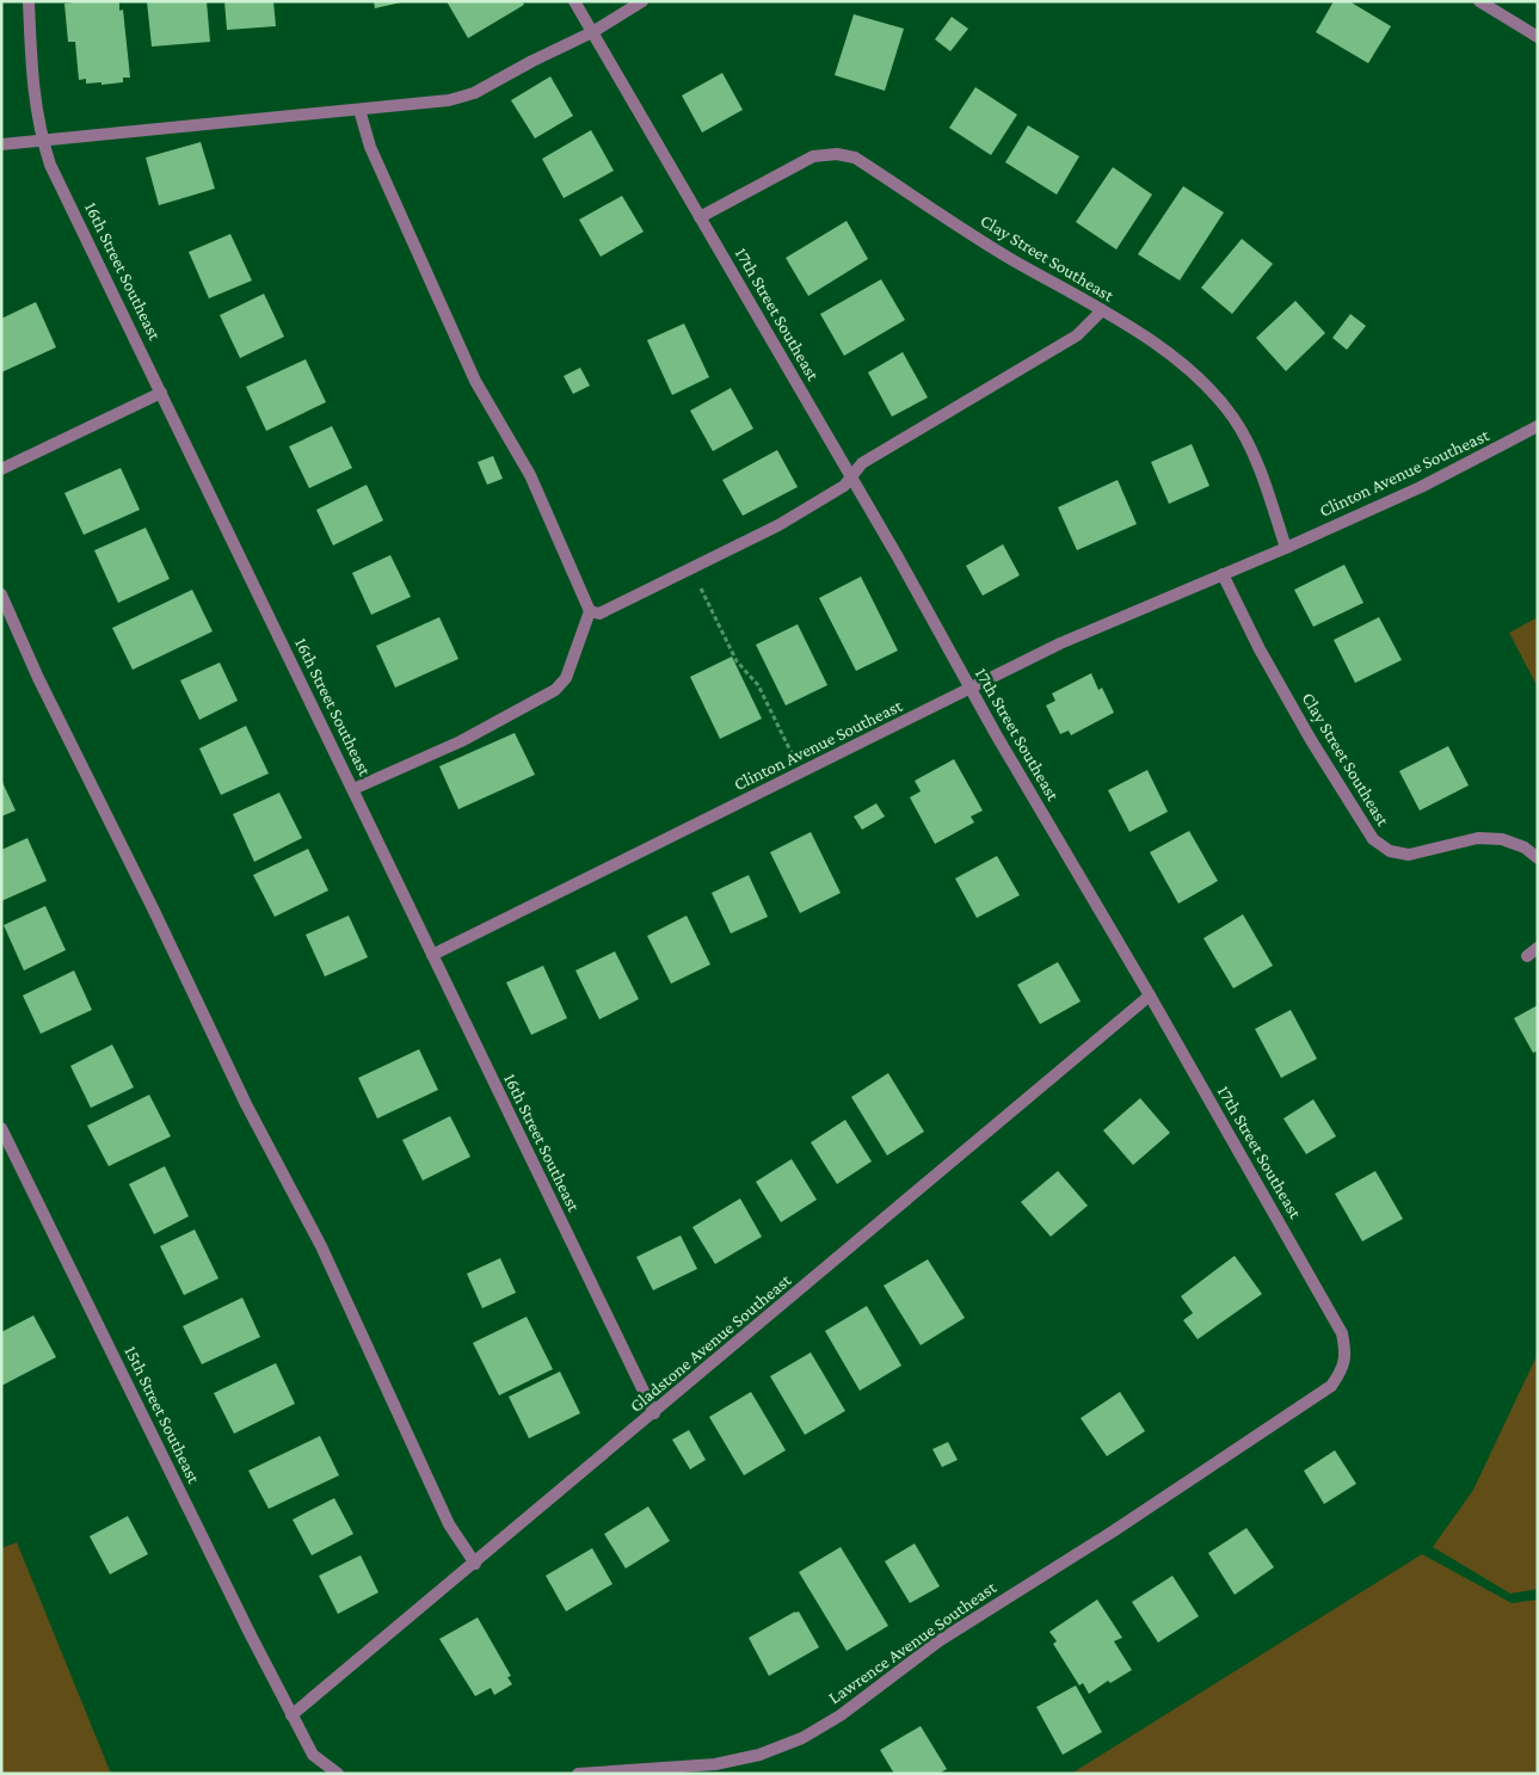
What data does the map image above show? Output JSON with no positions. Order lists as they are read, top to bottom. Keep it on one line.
{"streets":{"street":["Clay Street Southeast","16th Street Southeast","17th Street Southeast","Clinton Avenue Southeast","Gladstone Avenue Southeast","15th Street Southeast","Lawrence Avenue Southeast"]},"crossings":[["Clay Street Southeast","17th Street Southeast"],["Clay Street Southeast","Clinton Avenue Southeast"],["16th Street Southeast","Clinton Avenue Southeast"],["16th Street Southeast","Gladstone Avenue Southeast"],["17th Street Southeast","Clinton Avenue Southeast"],["17th Street Southeast","Gladstone Avenue Southeast"],["17th Street Southeast","Lawrence Avenue Southeast"],["Gladstone Avenue Southeast","15th Street Southeast"]]}
